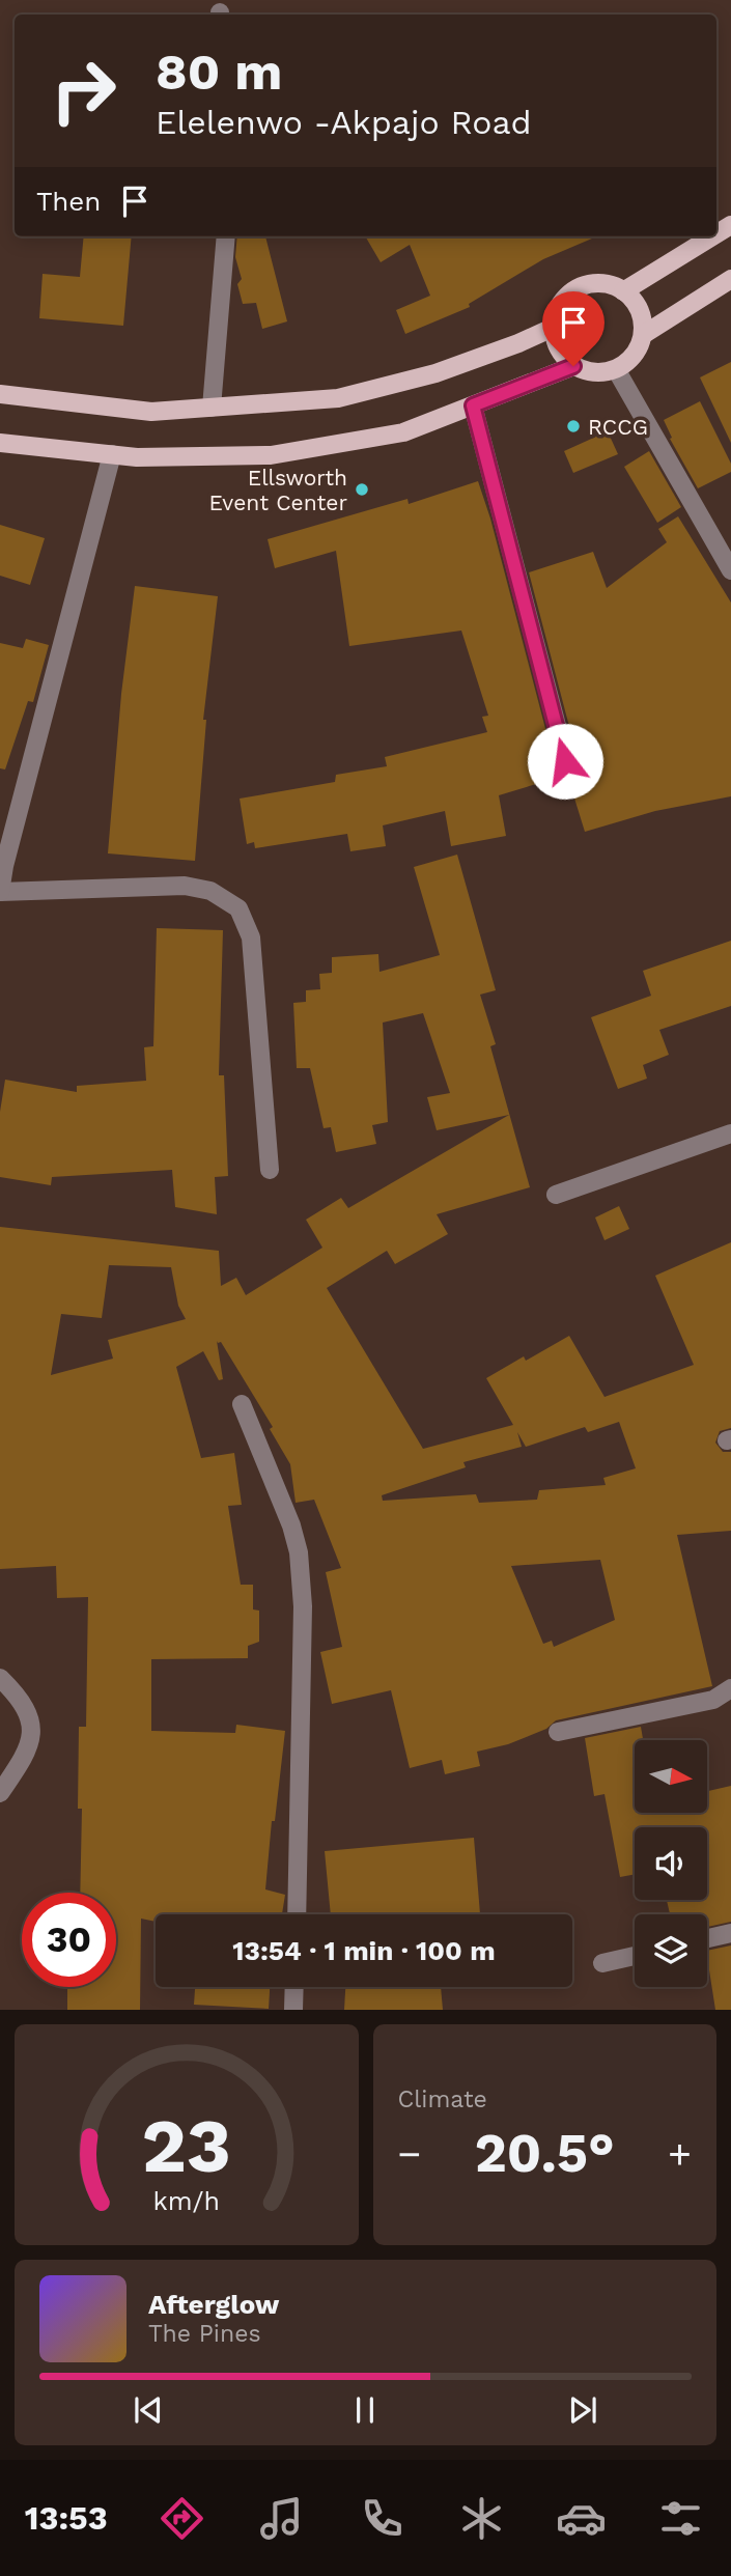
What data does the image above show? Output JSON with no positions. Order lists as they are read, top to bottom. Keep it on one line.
{"places":["RCCG","Ellsworth Event Center"],"north":"right","page":{"turn":["80 m","Elelenwo -Akpajo Road"],"then":"Then","limit":"30","trip":"13:54 · 1 min · 100 m","tile":"Climate","heat":["−","20.5°","+"],"song":["Afterglow","The Pines"],"tabs":"13:53","gauge":["23","km/h"]}}
